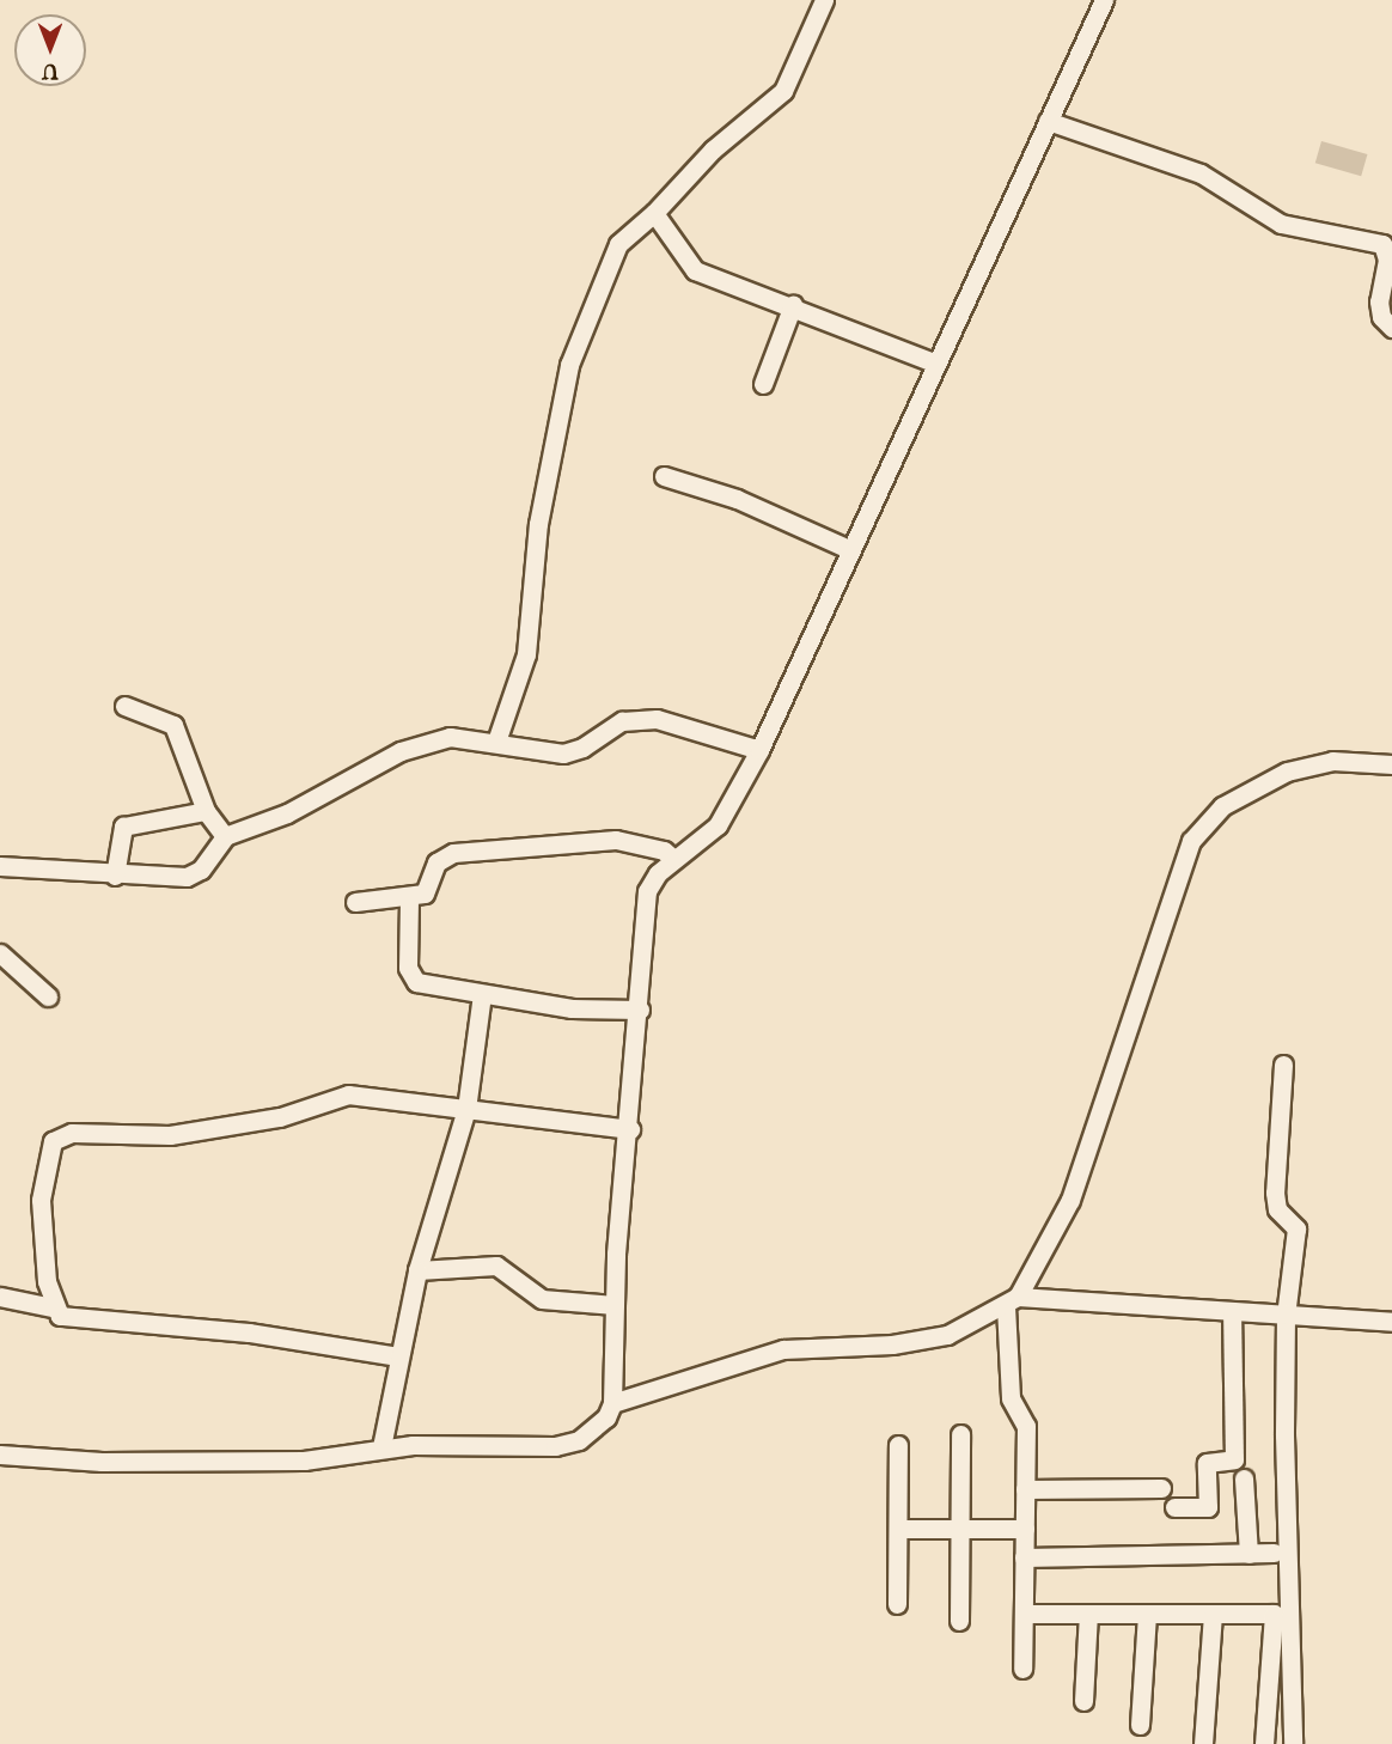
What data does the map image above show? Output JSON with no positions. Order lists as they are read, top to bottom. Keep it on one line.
{"north":"bottom"}
